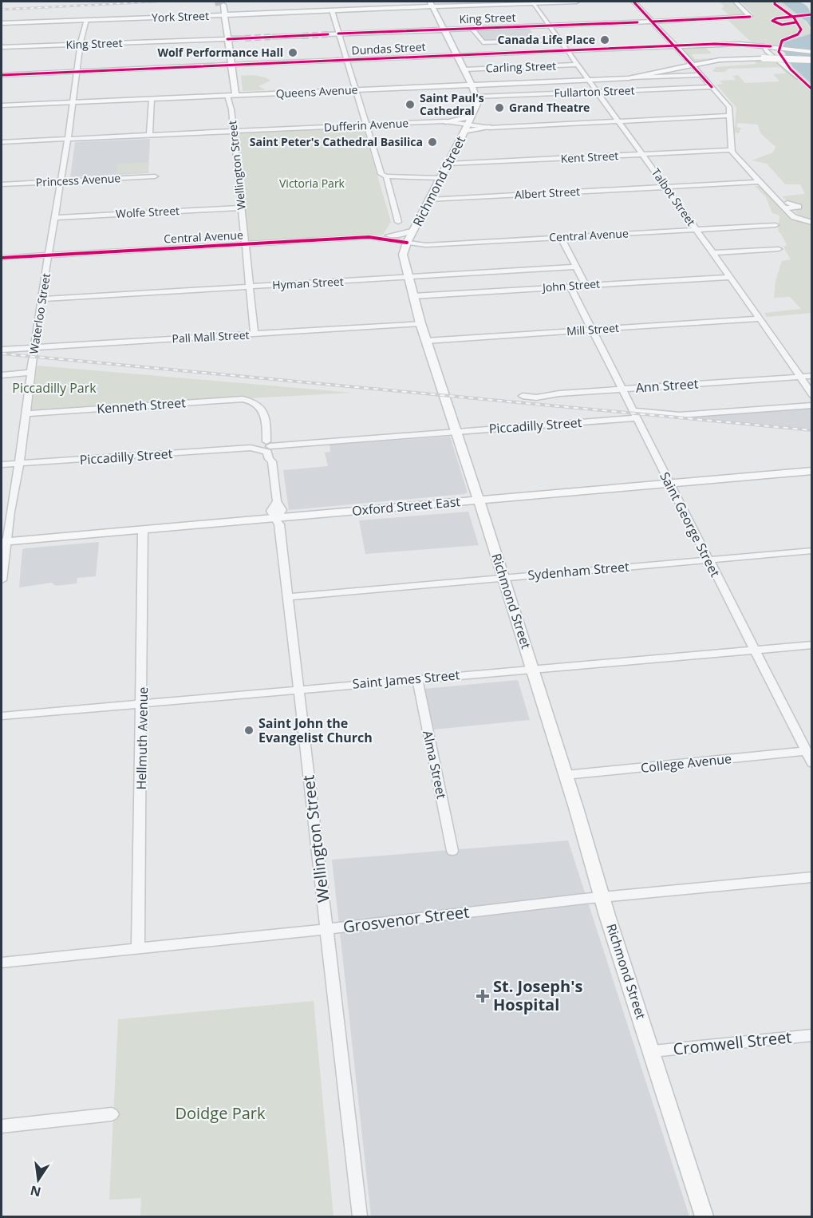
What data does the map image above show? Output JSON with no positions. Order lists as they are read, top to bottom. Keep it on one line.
{"streets":{"main road":["York Street","King Street","Dundas Street","Queens Avenue","Wellington Street","Richmond Street","Oxford Street East"],"street":["Carling Street","Fullarton Street","Dufferin Avenue","Kent Street","Princess Avenue","Albert Street","Talbot Street","Wolfe Street","Central Avenue","Hyman Street","John Street","Waterloo Street","Mill Street","Pall Mall Street","Ann Street","Kenneth Street","Piccadilly Street","Saint George Street","Sydenham Street","Saint James Street","Hellmuth Avenue","College Avenue","Alma Street","Grosvenor Street","Cromwell Street"]},"crossings":[["York Street","Wellington Street"],["York Street","Waterloo Street"],["King Street","Wellington Street"],["King Street","Talbot Street"],["King Street","Waterloo Street"],["Dundas Street","Wellington Street"],["Dundas Street","Talbot Street"],["Dundas Street","Waterloo Street"],["Carling Street","Talbot Street"],["Queens Avenue","Wellington Street"],["Queens Avenue","Talbot Street"],["Queens Avenue","Waterloo Street"],["Fullarton Street","Richmond Street"],["Fullarton Street","Talbot Street"],["Dufferin Avenue","Wellington Street"],["Dufferin Avenue","Richmond Street"],["Dufferin Avenue","Waterloo Street"],["Kent Street","Richmond Street"],["Kent Street","Talbot Street"],["Wellington Street","Wolfe Street"],["Wellington Street","Central Avenue"],["Wellington Street","Hyman Street"],["Wellington Street","Pall Mall Street"],["Wellington Street","Kenneth Street"],["Wellington Street","Piccadilly Street"],["Wellington Street","Oxford Street East"],["Wellington Street","Sydenham Street"],["Wellington Street","Saint James Street"],["Wellington Street","Grosvenor Street"],["Princess Avenue","Waterloo Street"],["Richmond Street","Albert Street"],["Richmond Street","Central Avenue"],["Richmond Street","Hyman Street"],["Richmond Street","John Street"],["Richmond Street","Mill Street"],["Richmond Street","Pall Mall Street"],["Richmond Street","Piccadilly Street"],["Richmond Street","Oxford Street East"],["Richmond Street","Sydenham Street"],["Richmond Street","Saint James Street"],["Richmond Street","College Avenue"],["Richmond Street","Grosvenor Street"],["Richmond Street","Cromwell Street"],["Albert Street","Talbot Street"],["Talbot Street","Central Avenue"],["Talbot Street","John Street"],["Talbot Street","Mill Street"],["Talbot Street","Ann Street"],["Wolfe Street","Waterloo Street"],["Central Avenue","Waterloo Street"],["Hyman Street","Waterloo Street"],["John Street","Saint George Street"],["Waterloo Street","Pall Mall Street"],["Waterloo Street","Kenneth Street"],["Waterloo Street","Piccadilly Street"],["Waterloo Street","Oxford Street East"],["Mill Street","Saint George Street"],["Ann Street","Saint George Street"],["Piccadilly Street","Saint George Street"],["Oxford Street East","Saint George Street"],["Oxford Street East","Hellmuth Avenue"],["Saint George Street","Sydenham Street"],["Saint George Street","Saint James Street"],["Saint George Street","College Avenue"],["Saint James Street","Hellmuth Avenue"],["Saint James Street","Alma Street"],["Hellmuth Avenue","Grosvenor Street"]],"parks":["Victoria Park","Piccadilly Park","Doidge Park"],"places":{"other":["Canada Life Place","Wolf Performance Hall","Saint Paul's Cathedral","Grand Theatre","Saint Peter's Cathedral Basilica","Saint John the Evangelist Church"],"health":["St. Joseph's Hospital"]},"north":"bottom"}
